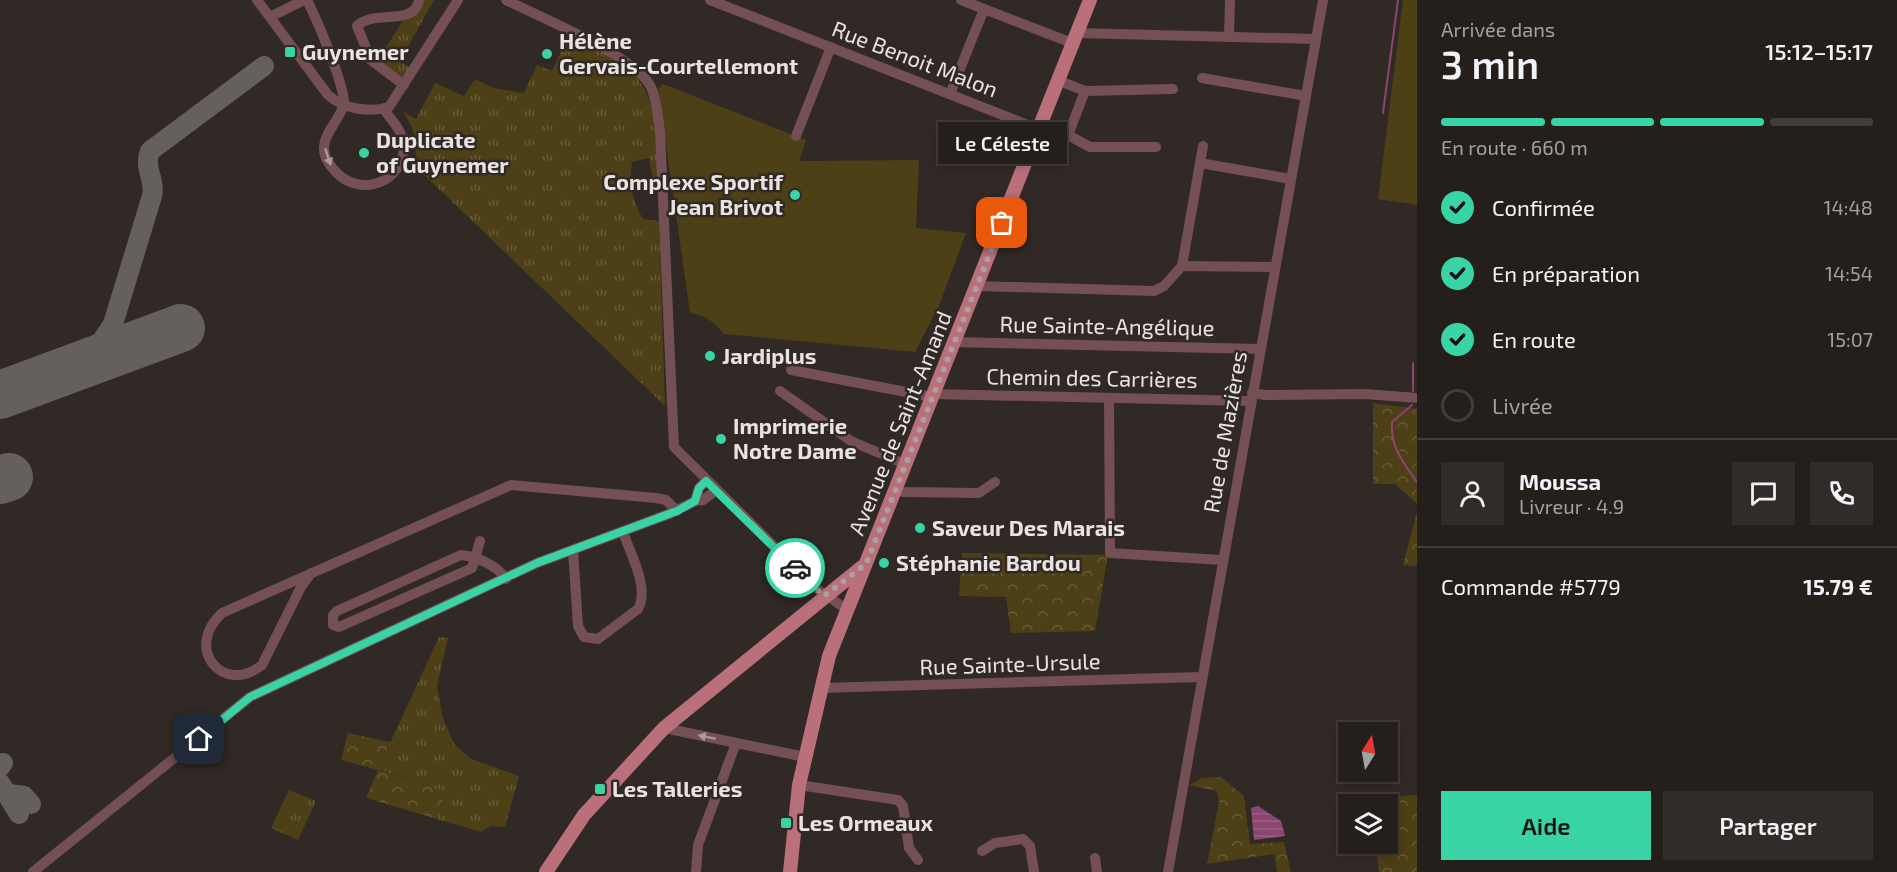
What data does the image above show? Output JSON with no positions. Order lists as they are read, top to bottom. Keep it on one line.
{"streets":{"main road":["Avenue de Saint-Amand"],"street":["Rue Benoit Malon","Rue Sainte-Angélique","Chemin des Carrières","Rue de Mazières","Rue Sainte-Ursule"]},"crossings":[["Rue Benoit Malon","Avenue de Saint-Amand"],["Rue Sainte-Angélique","Avenue de Saint-Amand"],["Rue Sainte-Angélique","Rue de Mazières"],["Chemin des Carrières","Avenue de Saint-Amand"],["Chemin des Carrières","Rue de Mazières"],["Avenue de Saint-Amand","Rue Sainte-Ursule"],["Rue de Mazières","Rue Sainte-Ursule"]],"places":{"transit":["Guynemer","Les Talleries","Les Ormeaux"],"other":["Hélène Gervais-Courtellemont","Duplicate of Guynemer","Complexe Sportif Jean Brivot","Le Céleste","Jardiplus","Imprimerie Notre Dame","Saveur Des Marais","Stéphanie Bardou"]},"north":"top","page":{"heading":["3 min","Arrivée dans","15:12–15:17"],"panel":["Moussa","Livreur · 4.9","Commande #5779","15.79 €"],"bar":"En route · 660 m","bubble":"Le Céleste","list":[["Confirmée","14:48"],["En préparation","14:54"],["En route","15:07"],"Livrée"],"buttons":["Aide","Partager"]}}
